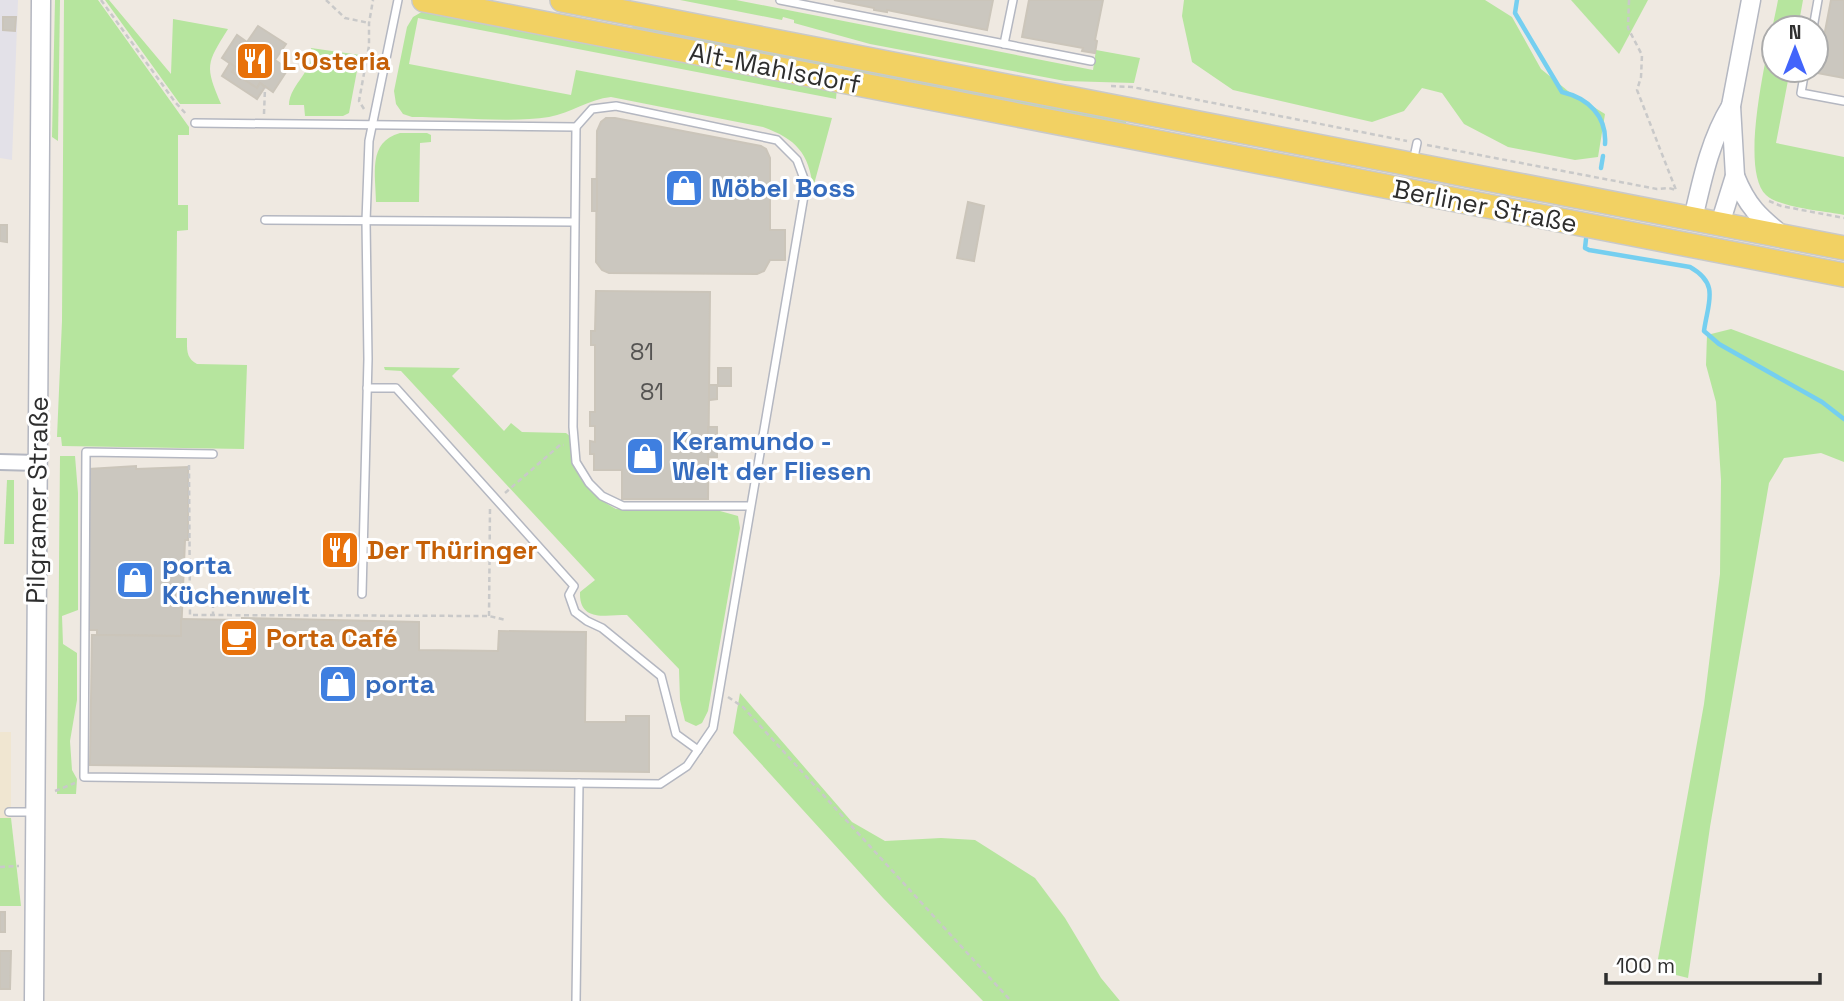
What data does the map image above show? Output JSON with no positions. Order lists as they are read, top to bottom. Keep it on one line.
{"streets":{"main road":["Alt-Mahlsdorf","Berliner Straße"],"street":["Pilgramer Straße"]},"crossings":[["Alt-Mahlsdorf","Berliner Straße"]],"places":{"restaurant":["L'Osteria","Der Thüringer"],"shop":["Möbel Boss","Keramundo - Welt der Fliesen","porta Küchenwelt","porta"],"cafe":["Porta Café"]},"house_numbers":["81","81"],"scale_bar":"100 m","north":"top"}
